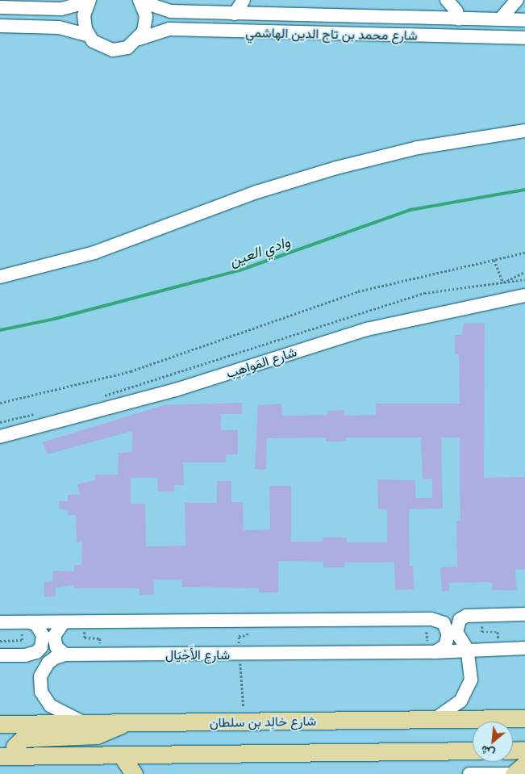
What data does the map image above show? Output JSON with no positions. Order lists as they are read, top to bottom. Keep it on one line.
{"streets":{"main road":["شارع خالِد بن سلطان"],"street":["شارع محمد بن تاج الدين الهاشمي","شارع المَواهِب","شارع الأَجْيَال"]},"crossings":[["شارع الأَجْيَال","شارع خالِد بن سلطان"]],"water":["وادي العين"],"north":"bottom left"}
